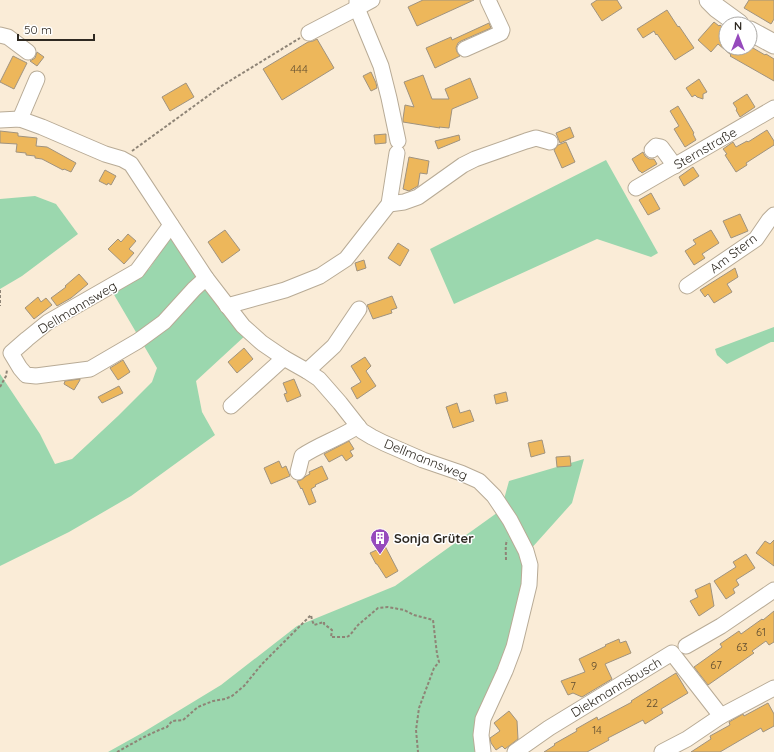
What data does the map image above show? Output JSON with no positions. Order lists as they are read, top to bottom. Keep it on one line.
{"streets":{"street":["Sternstraße","Am Stern","Dellmannsweg","Diekmannsbusch"]},"places":{"building":["Sonja Grüter"]},"house_numbers":["444","61","63","67","9","7","22","14"],"scale_bar":"50 m","north":"top"}
